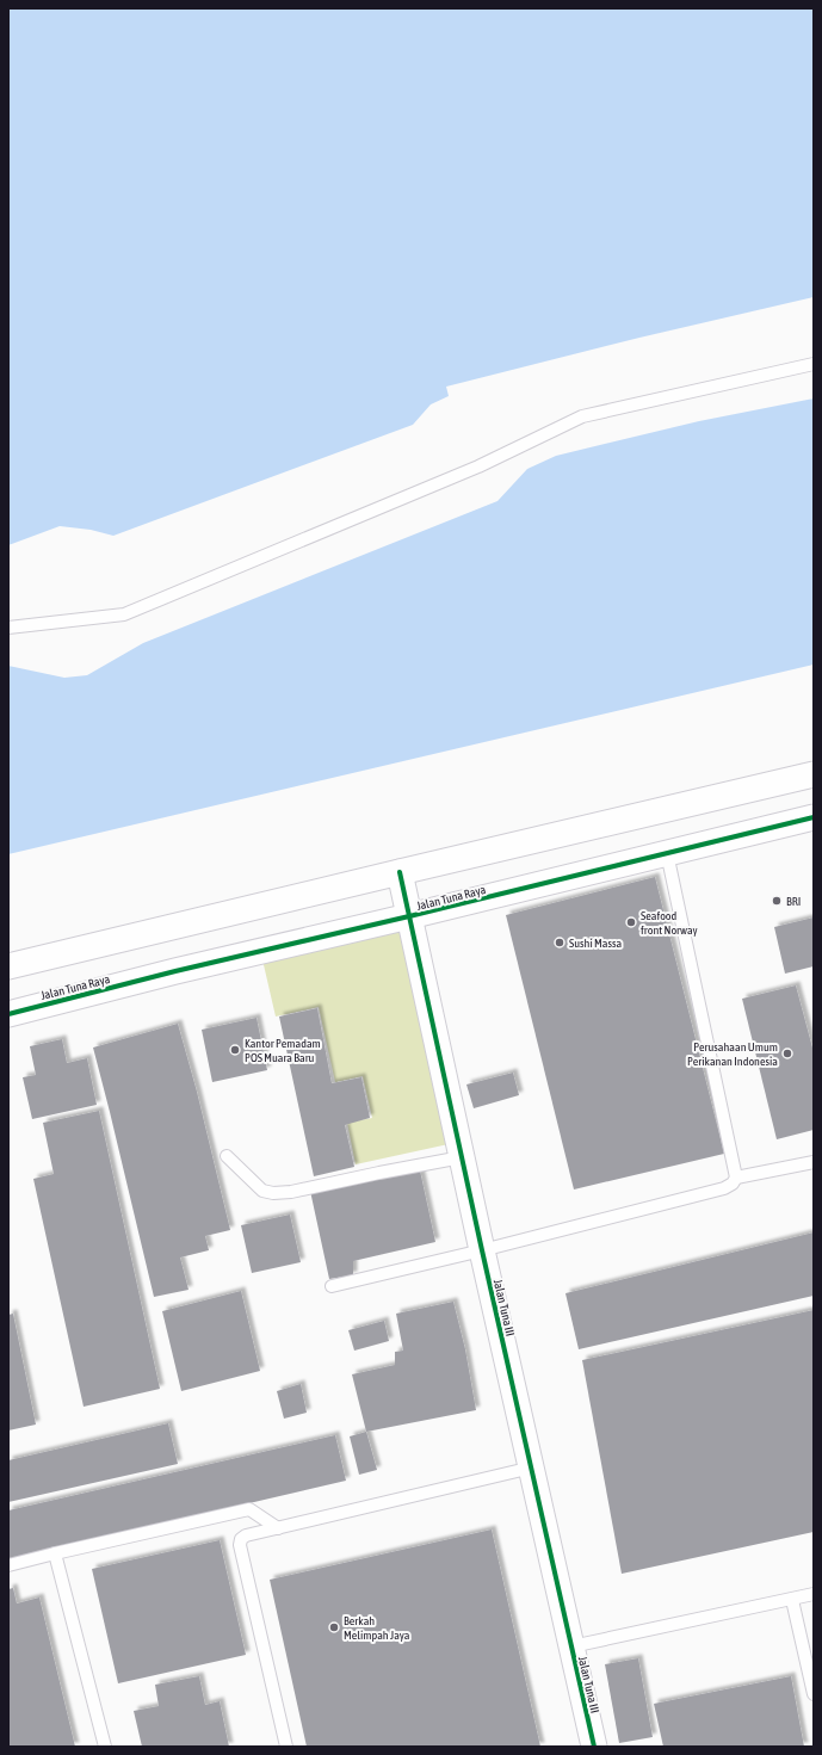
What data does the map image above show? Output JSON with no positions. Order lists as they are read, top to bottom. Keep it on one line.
{"streets":{"street":["Jalan Tuna Raya","Jalan Tuna III"]},"crossings":[["Jalan Tuna Raya","Jalan Tuna III"]],"places":["BRI","Seafood front Norway","Sushi Massa","Kantor Pemadam POS Muara Baru","Perusahaan Umum Perikanan Indonesia","Berkah Melimpah Jaya"]}
